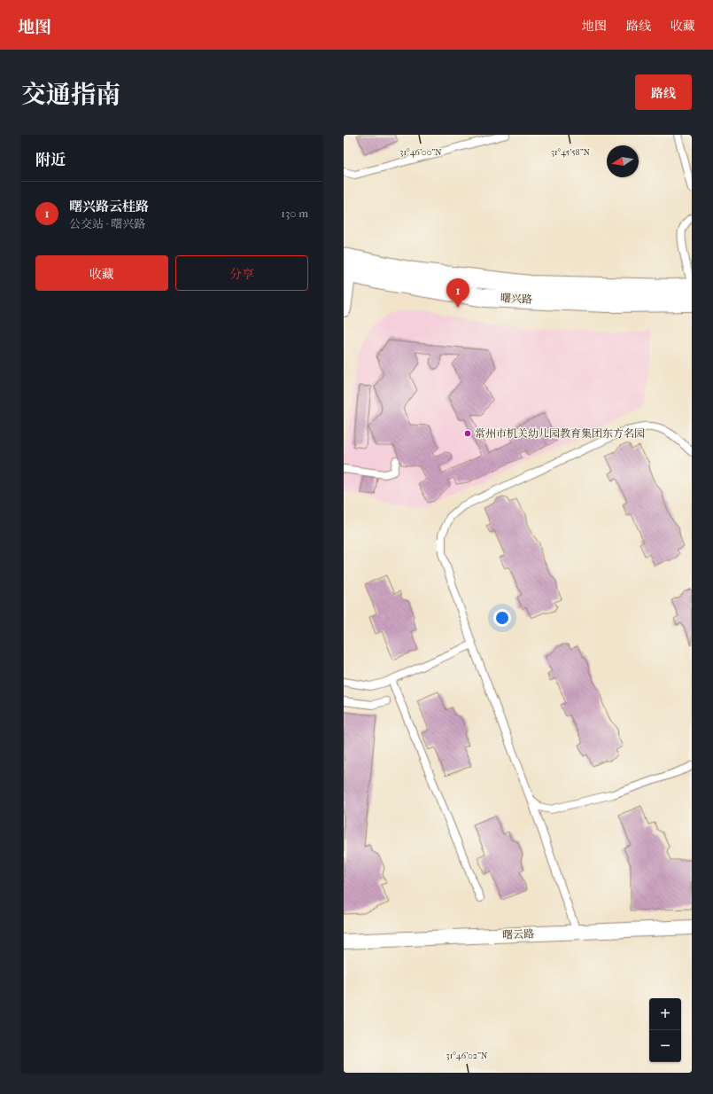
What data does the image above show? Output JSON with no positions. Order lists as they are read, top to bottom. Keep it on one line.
{"streets":{"street":["曙兴路","曙云路"]},"places":["常州市机关幼儿园教育集团东方名园"],"north":"left","page":{"header":"地图","nav":["地图","路线","收藏"],"title":"交通指南","buttons":["路线",["收藏","分享"]],"heading":"附近","list":[{"mark":"1","name":"曙兴路云桂路","note":"公交站 · 曙兴路","value":"130 m"}],"pins":"1","map_buttons":["+","−"]},"coordinates":["31°46'00\"N","31°45'58\"N","31°46'02\"N"]}
